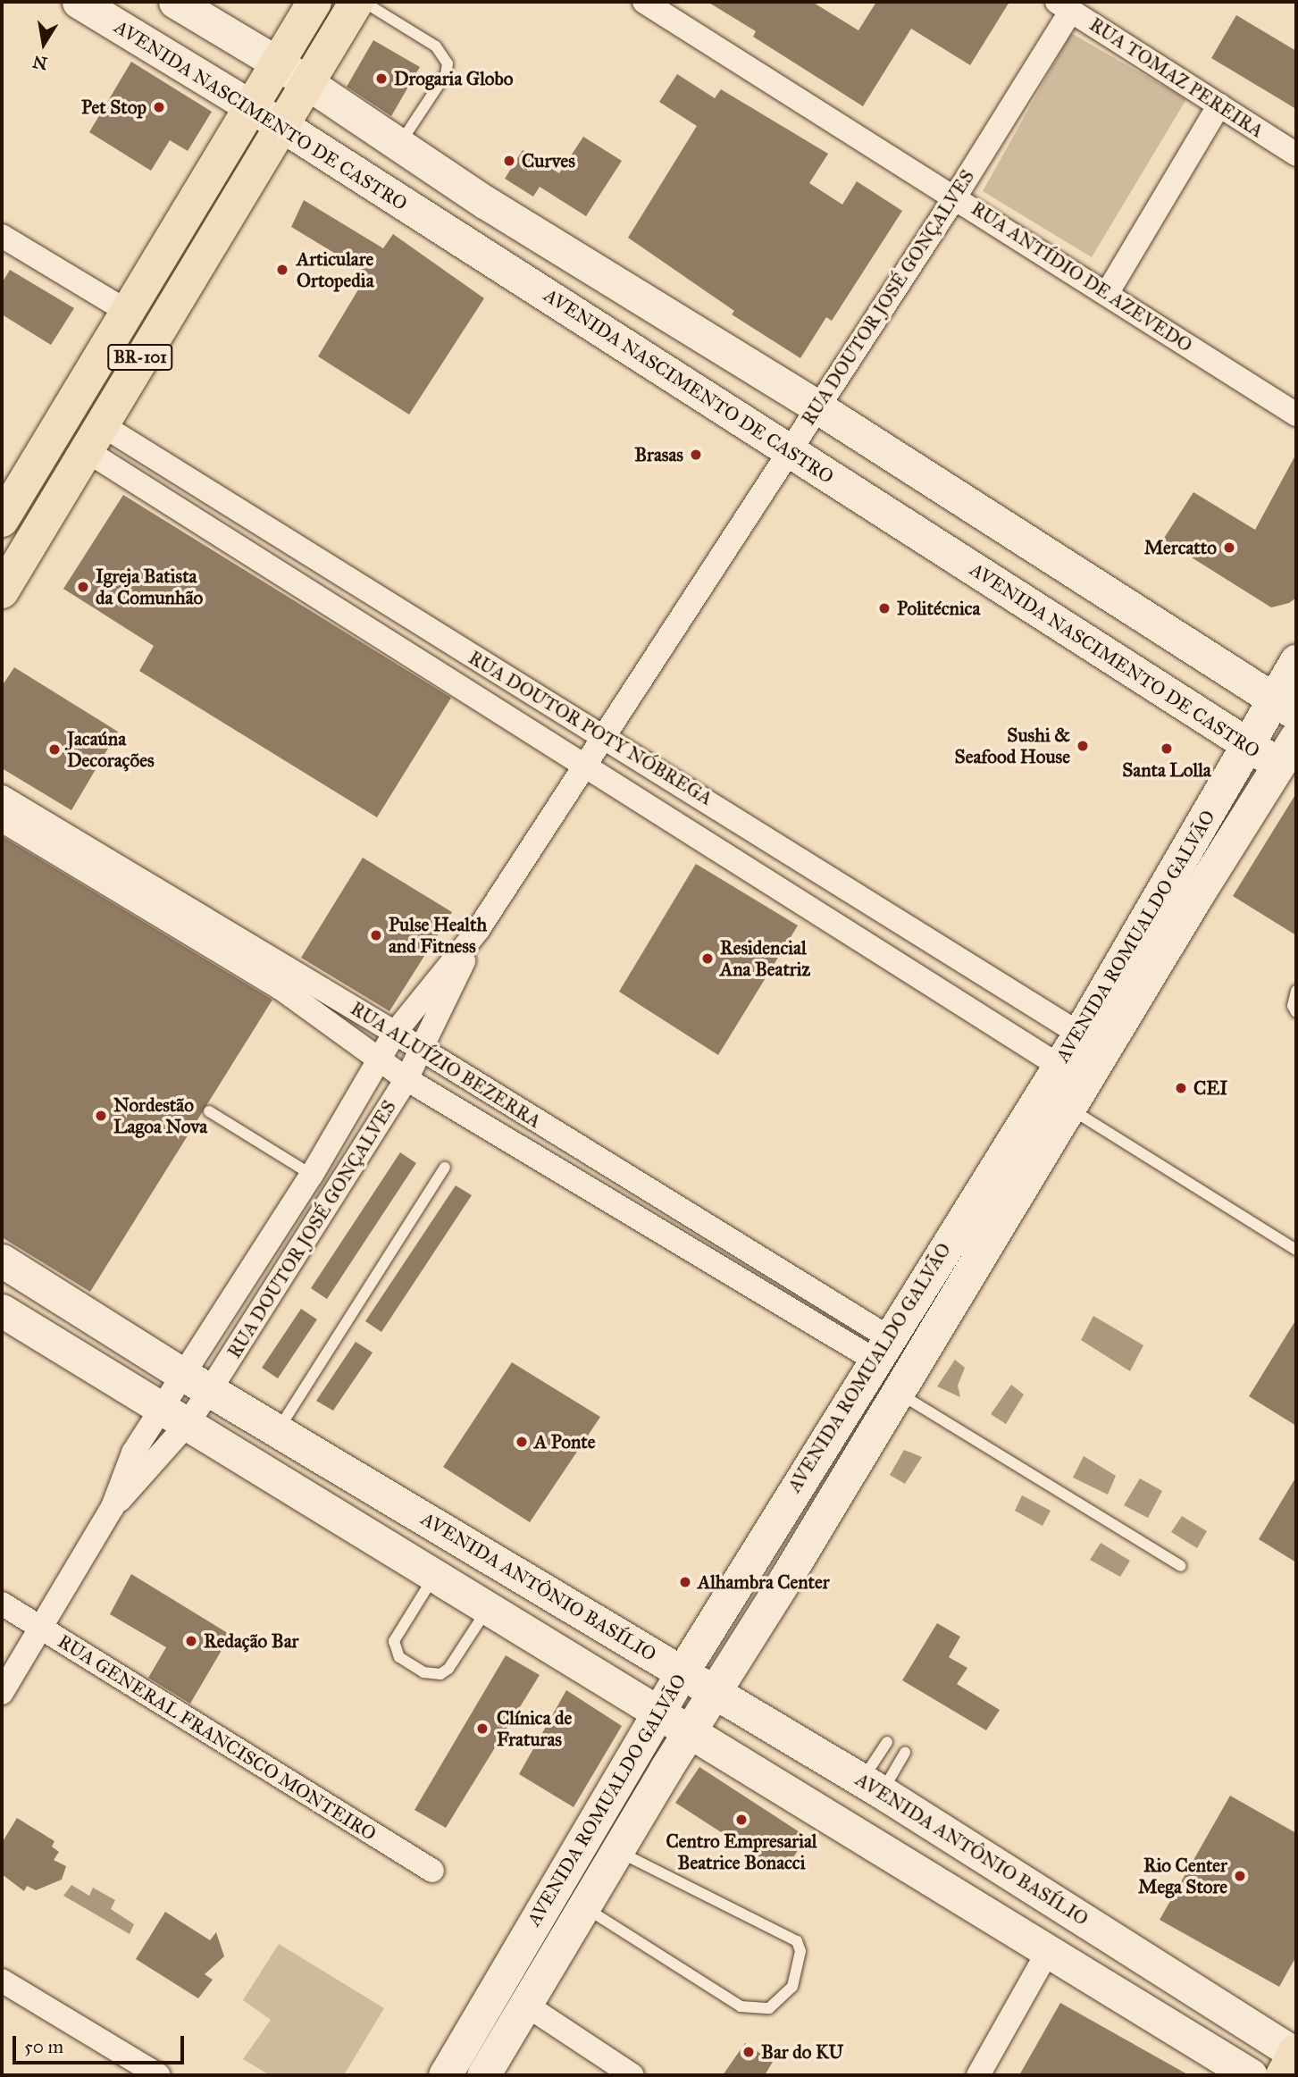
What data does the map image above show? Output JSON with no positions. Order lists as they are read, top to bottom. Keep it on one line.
{"streets":{"highway":["BR-101"],"main road":["AVENIDA NASCIMENTO DE CASTRO","AVENIDA ROMUALDO GALVÃO","AVENIDA ANTÔNIO BASÍLIO"],"street":["RUA TOMAZ PEREIRA","RUA ANTÍDIO DE AZEVEDO","RUA DOUTOR JOSÉ GONÇALVES","RUA DOUTOR POTY NÓBREGA","RUA ALUÍZIO BEZERRA","RUA GENERAL FRANCISCO MONTEIRO"]},"crossings":[["RUA TOMAZ PEREIRA","RUA DOUTOR JOSÉ GONÇALVES"],["AVENIDA NASCIMENTO DE CASTRO","RUA DOUTOR JOSÉ GONÇALVES"],["AVENIDA NASCIMENTO DE CASTRO","BR-101"],["AVENIDA NASCIMENTO DE CASTRO","AVENIDA ROMUALDO GALVÃO"],["RUA ANTÍDIO DE AZEVEDO","RUA DOUTOR JOSÉ GONÇALVES"],["RUA DOUTOR JOSÉ GONÇALVES","RUA DOUTOR POTY NÓBREGA"],["RUA DOUTOR JOSÉ GONÇALVES","RUA ALUÍZIO BEZERRA"],["RUA DOUTOR JOSÉ GONÇALVES","AVENIDA ANTÔNIO BASÍLIO"],["RUA DOUTOR JOSÉ GONÇALVES","RUA GENERAL FRANCISCO MONTEIRO"],["BR-101","RUA DOUTOR POTY NÓBREGA"],["RUA DOUTOR POTY NÓBREGA","AVENIDA ROMUALDO GALVÃO"],["AVENIDA ROMUALDO GALVÃO","RUA ALUÍZIO BEZERRA"],["AVENIDA ROMUALDO GALVÃO","AVENIDA ANTÔNIO BASÍLIO"]],"places":["Drogaria Globo","Pet Stop","Curves","Articulare Ortopedia","Brasas","Mercatto","Igreja Batista da Comunhão","Politécnica","Sushi & Seafood House","Santa Lolla","Jacaúna Decorações","Pulse Health and Fitness","Residencial Ana Beatriz","CEI","Nordestão Lagoa Nova","A Ponte","Alhambra Center","Redação Bar","Clínica de Fraturas","Centro Empresarial Beatrice Bonacci","Rio Center Mega Store","Bar do KU"],"scale_bar":"50 m","north":"bottom"}
